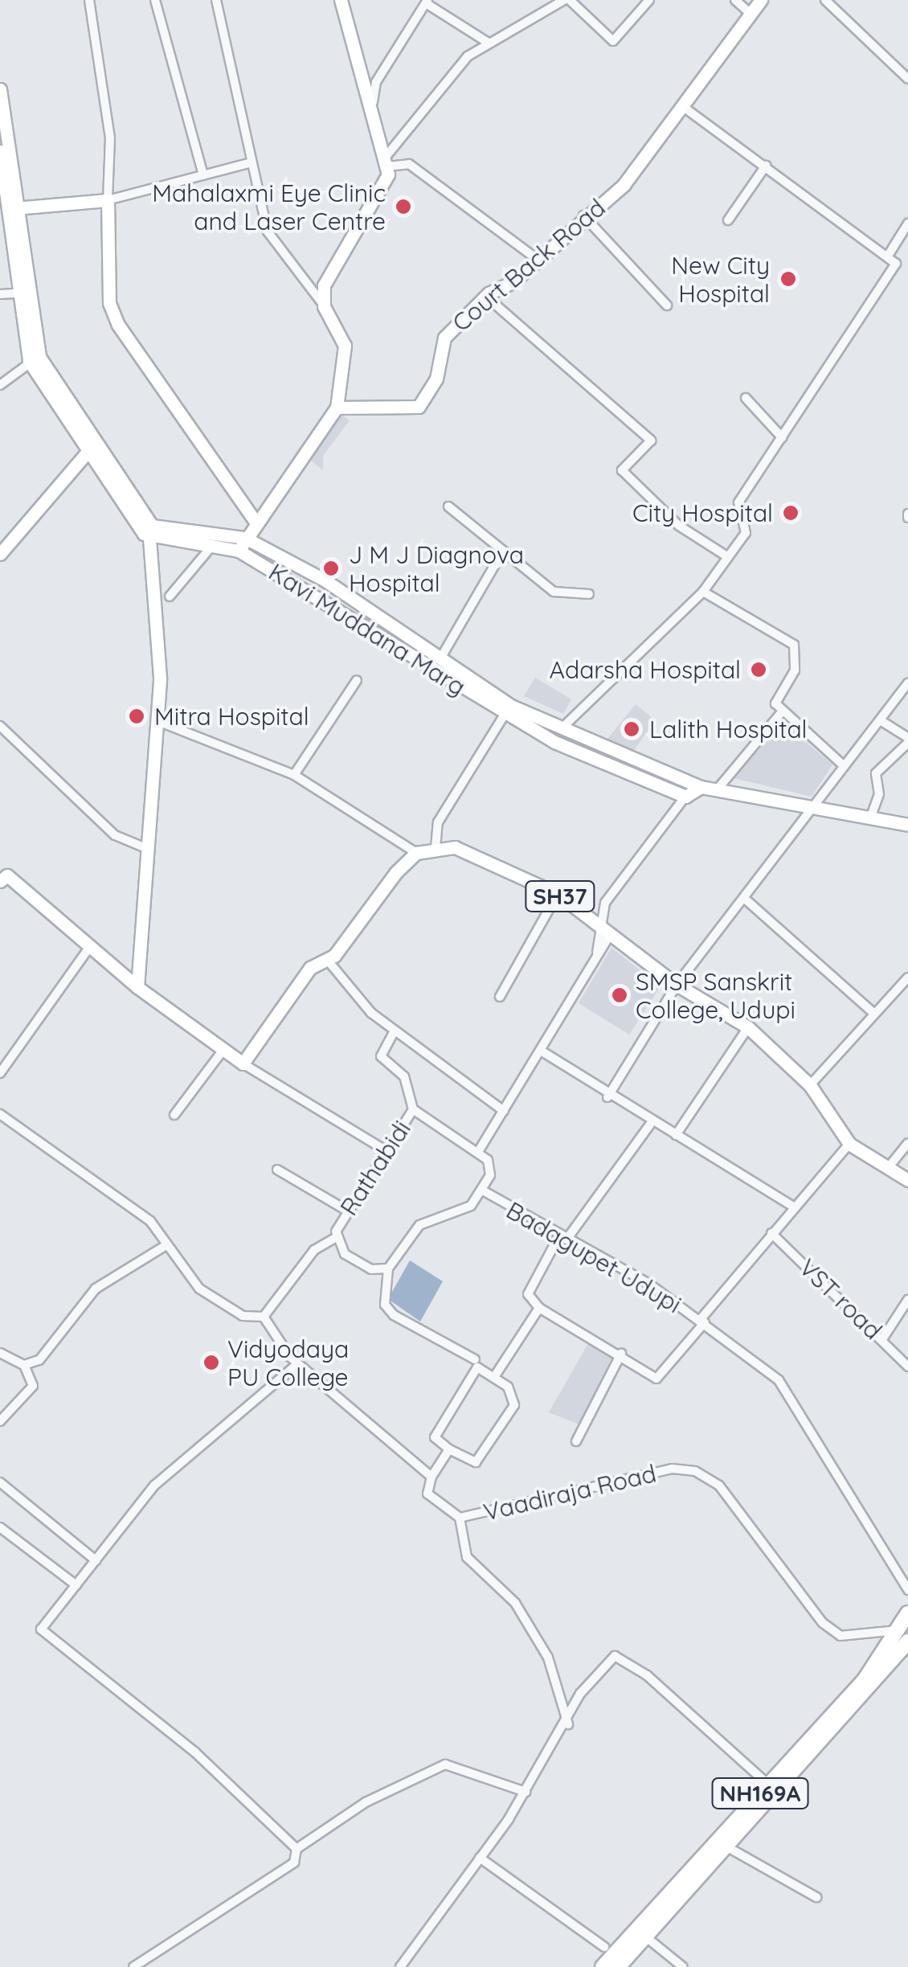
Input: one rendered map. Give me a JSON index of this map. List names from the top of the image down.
{
  "streets": {
    "highway": ["NH169A"],
    "main road": ["Court Back Road", "Kavi Muddana Marg", "SH37"],
    "street": [
      "Rathabidi",
      "Badagupet Udupi",
      "VST road",
      "Vaadiraja Road"
    ]
  },
  "crossings": [
    ["Vaadiraja Road", "NH169A"]
  ],
  "places": [
    "Mahalaxmi Eye Clinic and Laser Centre",
    "New City Hospital",
    "City Hospital",
    "J M J Diagnova Hospital",
    "Adarsha Hospital",
    "Mitra Hospital",
    "Lalith Hospital",
    "SMSP Sanskrit College, Udupi",
    "Vidyodaya PU College"
  ]
}
